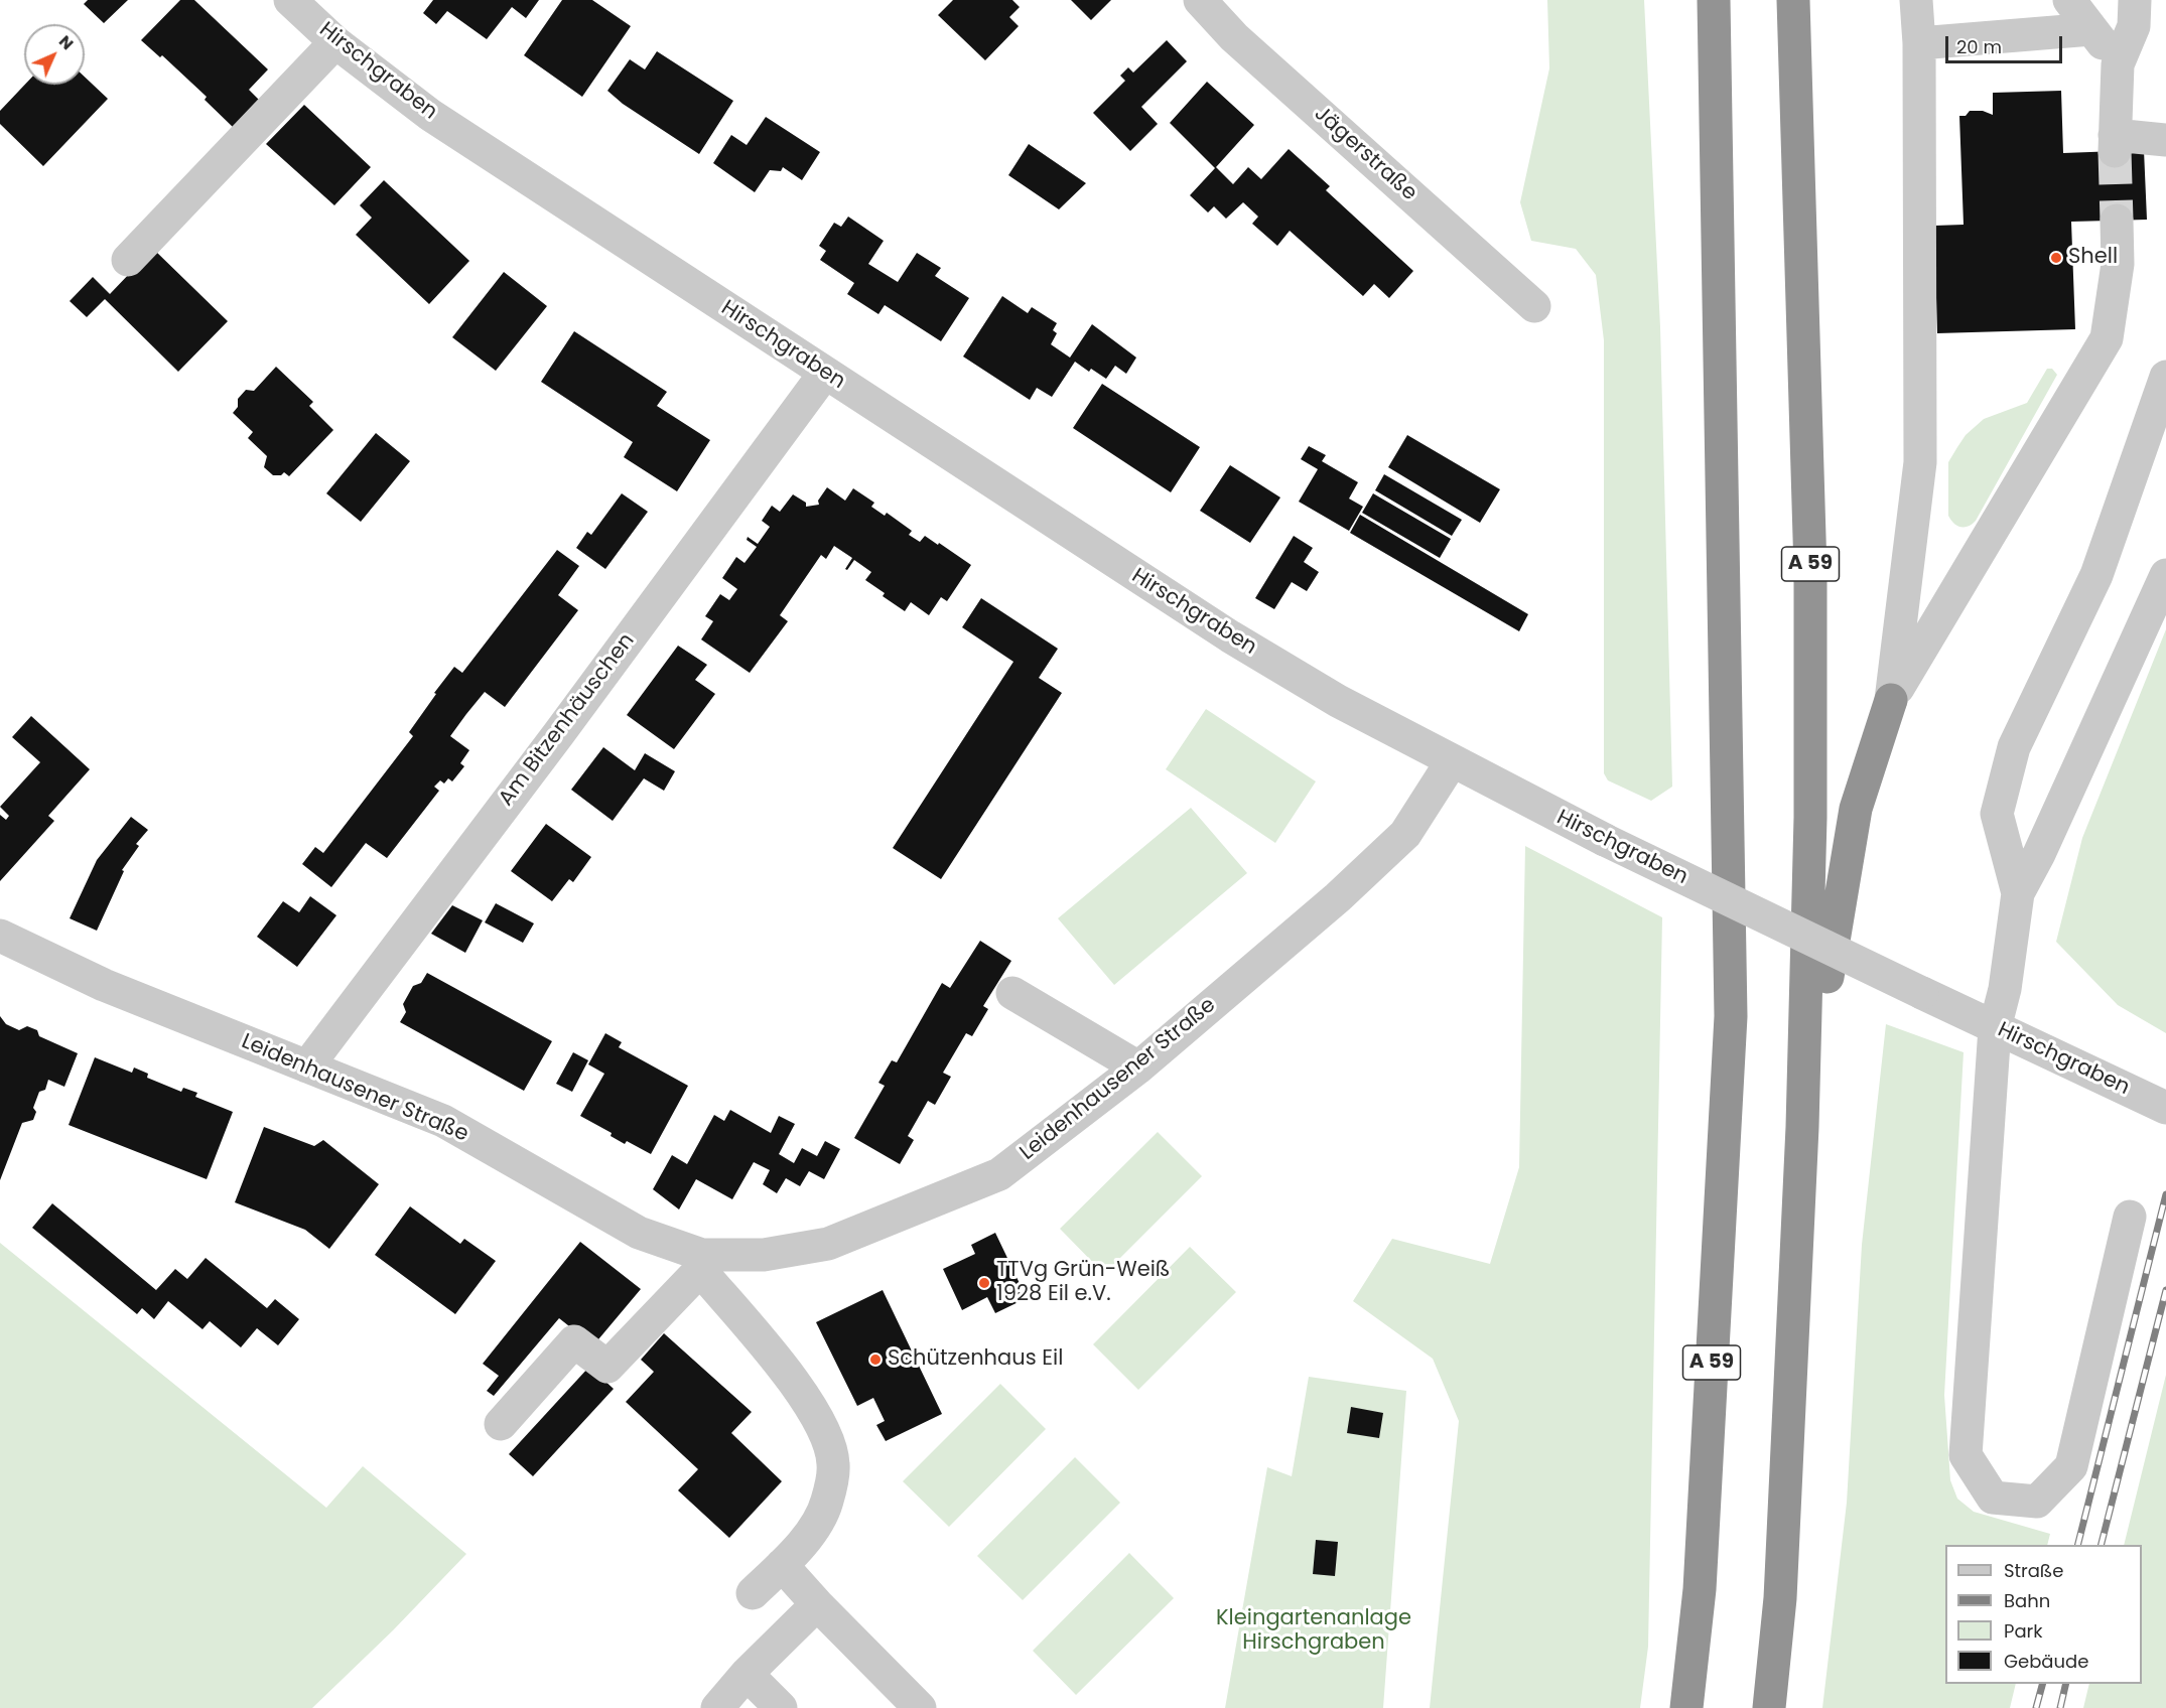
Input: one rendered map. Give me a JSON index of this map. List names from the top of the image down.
{
  "streets": {
    "highway": ["A 59"],
    "street": [
      "Hirschgraben",
      "Jägerstraße",
      "Am Bitzenhäuschen",
      "Leidenhausener Straße"
    ]
  },
  "crossings": [
    ["Hirschgraben", "Am Bitzenhäuschen"],
    ["Hirschgraben", "Leidenhausener Straße"],
    ["Am Bitzenhäuschen", "Leidenhausener Straße"]
  ],
  "parks": ["Kleingartenanlage Hirschgraben"],
  "places": ["Shell", "TTVg Grün-Weiß 1928 Eil e.V.", "Schützenhaus Eil"],
  "legend": [
    "Straße",
    "Bahn",
    "Park",
    "Gebäude"
  ],
  "scale_bar": "20 m",
  "north": "top right"
}
